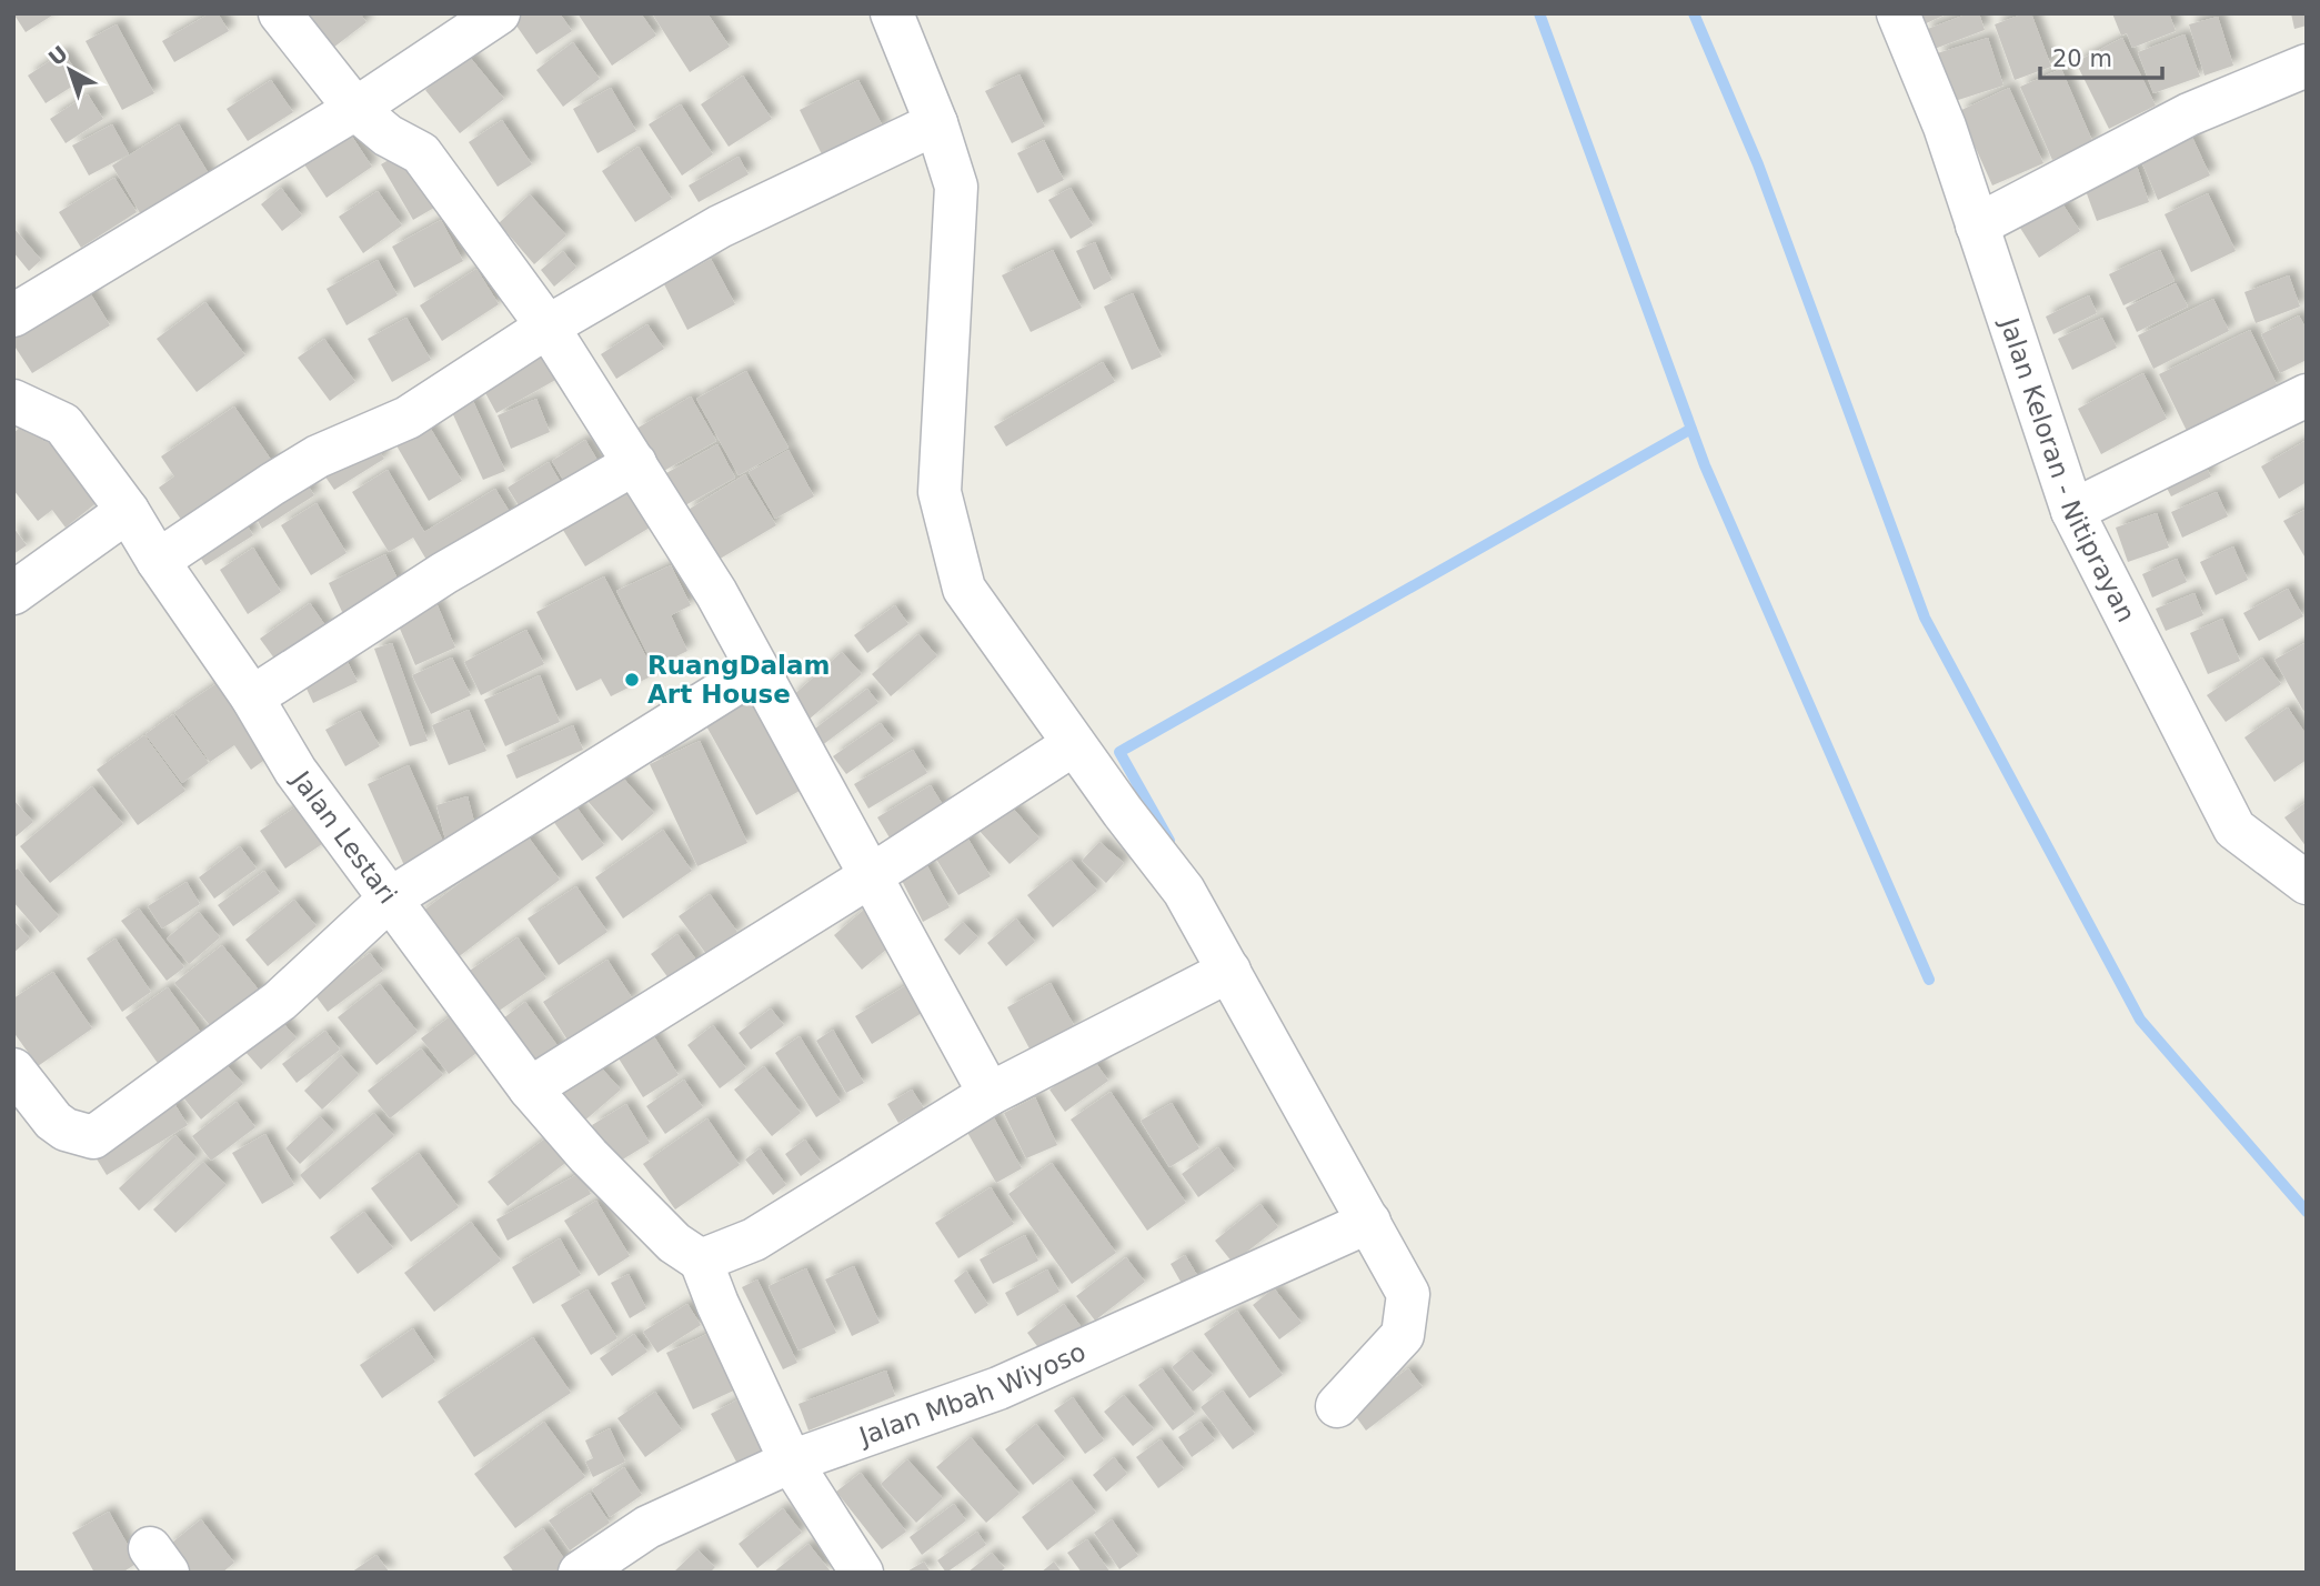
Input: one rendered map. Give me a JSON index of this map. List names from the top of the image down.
{
  "streets": {
    "street": ["Jalan Keloran - Nitiprayan", "Jalan Lestari", "Jalan Mbah Wiyoso"]
  },
  "places": ["RuangDalam Art House"],
  "scale_bar": "20 m",
  "north": "top left"
}
